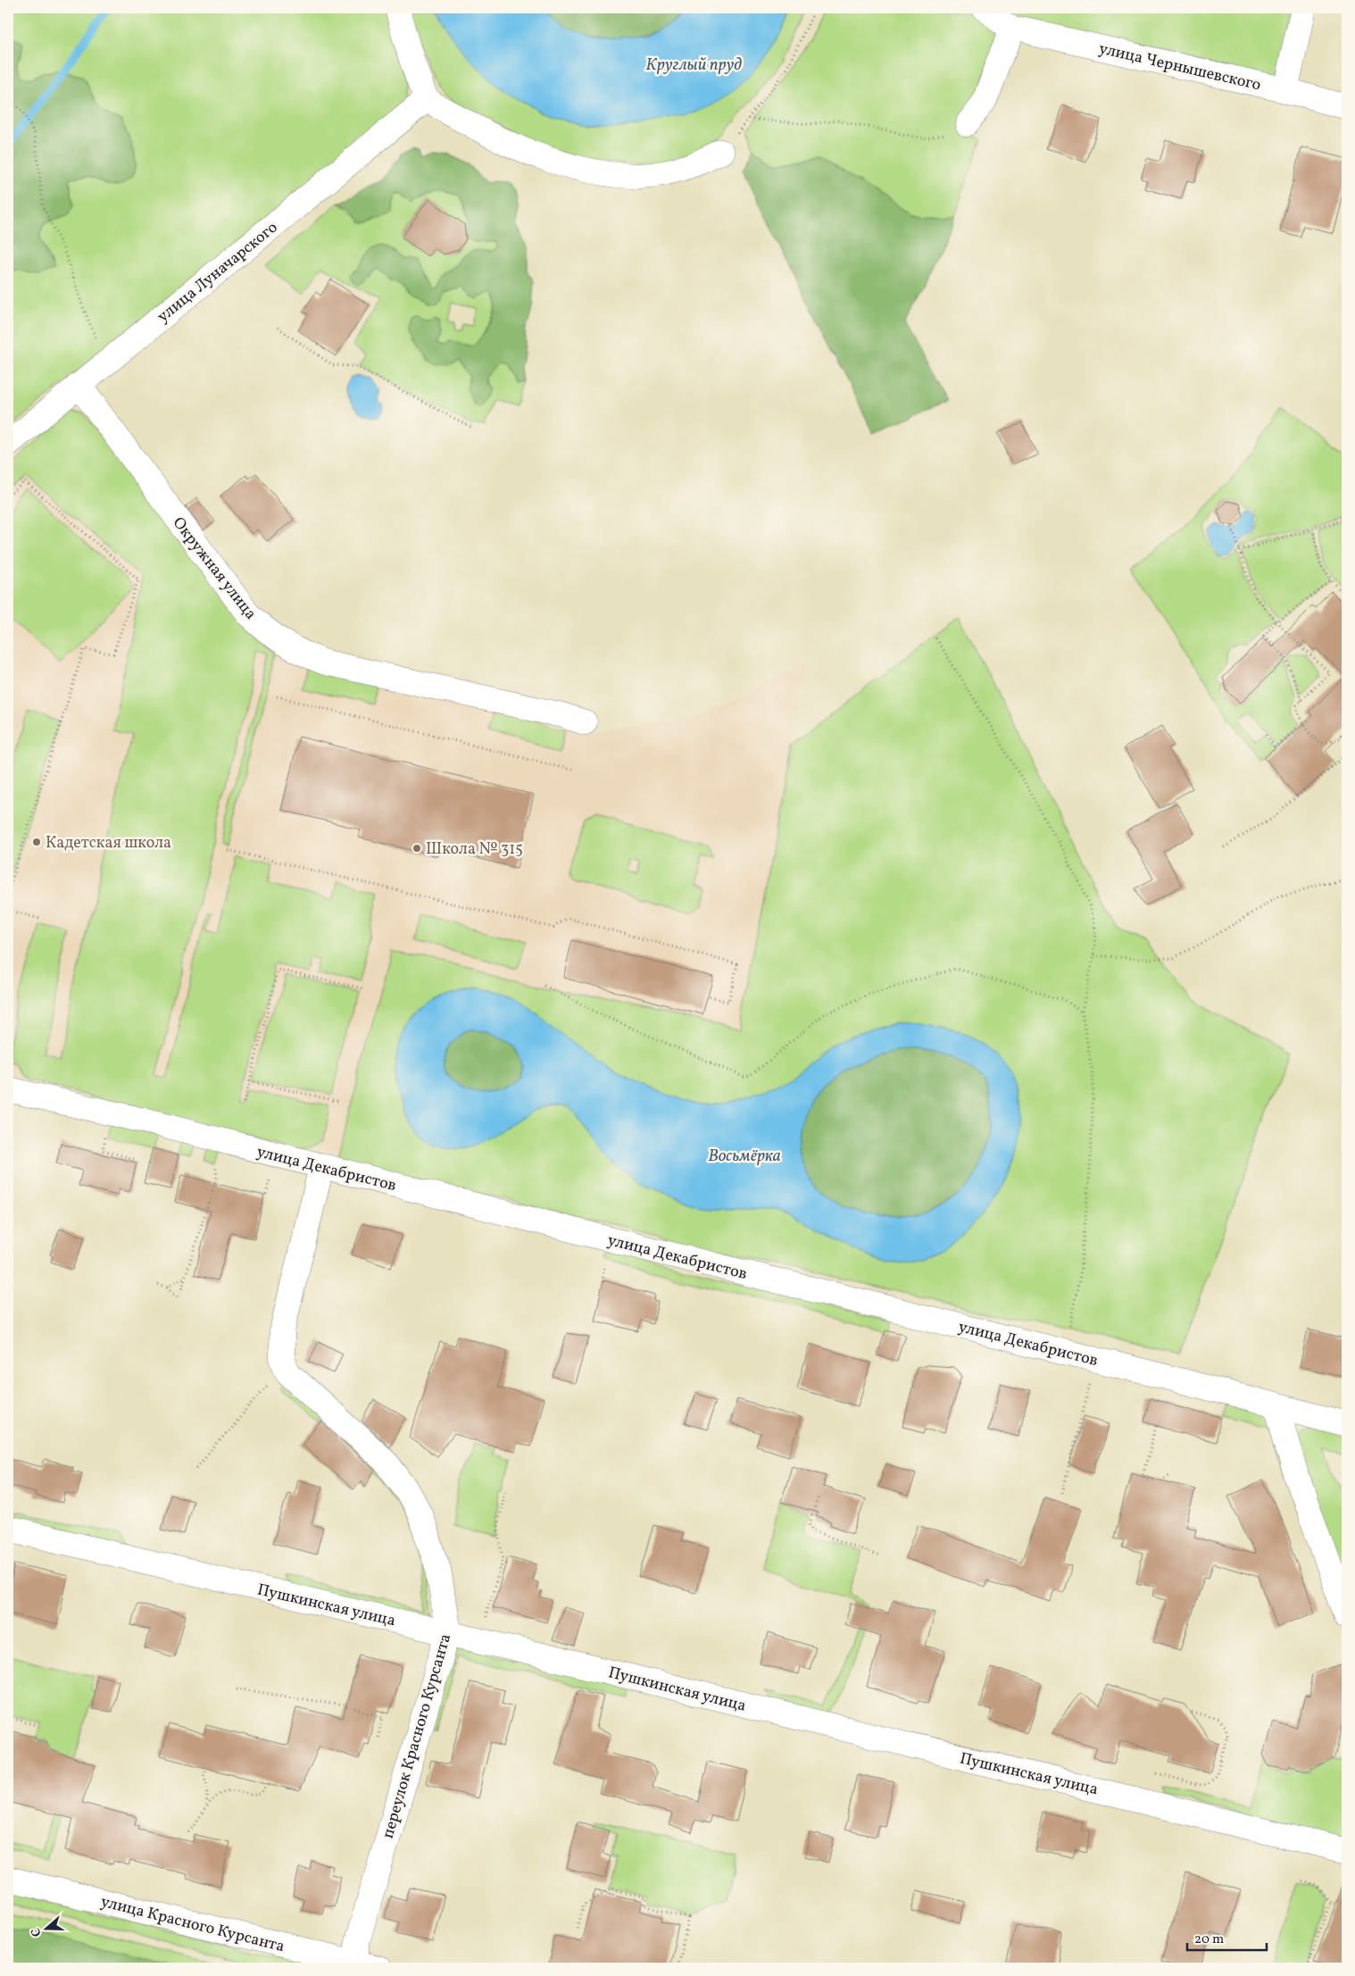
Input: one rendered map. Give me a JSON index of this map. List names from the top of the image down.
{
  "streets": {
    "street": [
      "улица Чернышевского",
      "улица Луначарского",
      "Окружная улица",
      "улица Декабристов",
      "Пушкинская улица",
      "переулок Красного Курсанта",
      "улица Красного Курсанта"
    ]
  },
  "crossings": [
    ["улица Луначарского", "Окружная улица"],
    ["Пушкинская улица", "переулок Красного Курсанта"],
    ["переулок Красного Курсанта", "улица Красного Курсанта"]
  ],
  "water": ["Круглый пруд", "Восьмёрка"],
  "places": ["Кадетская школа", "Школа № 315"],
  "scale_bar": "20 m",
  "north": "left"
}
